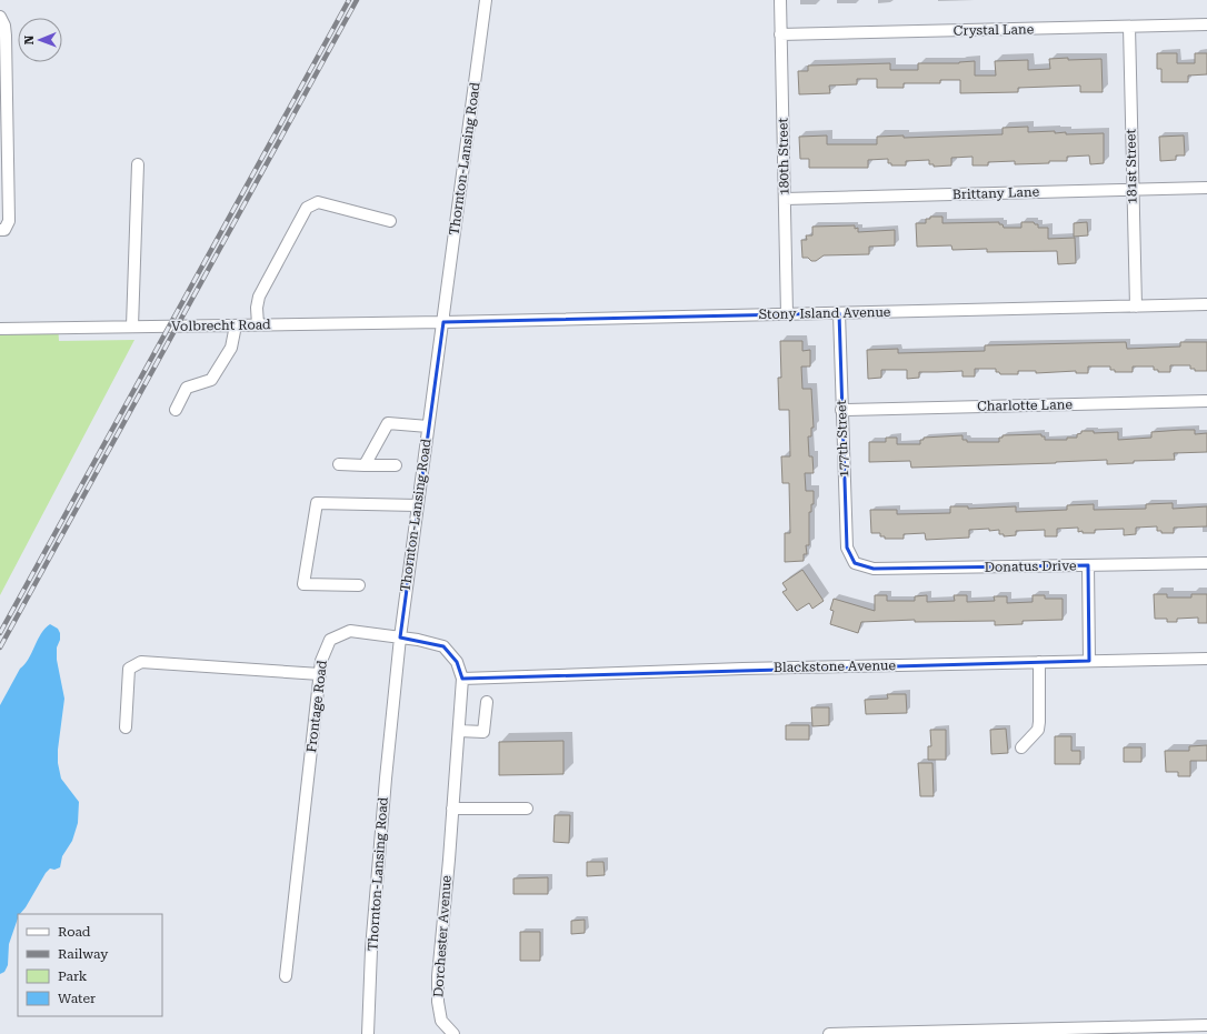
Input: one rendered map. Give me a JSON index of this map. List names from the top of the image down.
{
  "streets": {
    "street": [
      "Crystal Lane",
      "180th Street",
      "Thornton-Lansing Road",
      "181st Street",
      "Brittany Lane",
      "Stony Island Avenue",
      "Volbrecht Road",
      "Charlotte Lane",
      "177th Street",
      "Donatus Drive",
      "Blackstone Avenue",
      "Frontage Road",
      "Dorchester Avenue"
    ]
  },
  "crossings": [
    ["Crystal Lane", "180th Street"],
    ["Crystal Lane", "181st Street"],
    ["180th Street", "Brittany Lane"],
    ["180th Street", "Stony Island Avenue"],
    ["Thornton-Lansing Road", "Stony Island Avenue"],
    ["Thornton-Lansing Road", "Volbrecht Road"],
    ["Thornton-Lansing Road", "Frontage Road"],
    ["181st Street", "Brittany Lane"],
    ["181st Street", "Stony Island Avenue"],
    ["Stony Island Avenue", "Volbrecht Road"],
    ["Stony Island Avenue", "177th Street"],
    ["Charlotte Lane", "177th Street"],
    ["177th Street", "Donatus Drive"],
    ["Blackstone Avenue", "Frontage Road"],
    ["Frontage Road", "Dorchester Avenue"]
  ],
  "legend": [
    "Road",
    "Railway",
    "Park",
    "Water"
  ],
  "north": "left"
}
